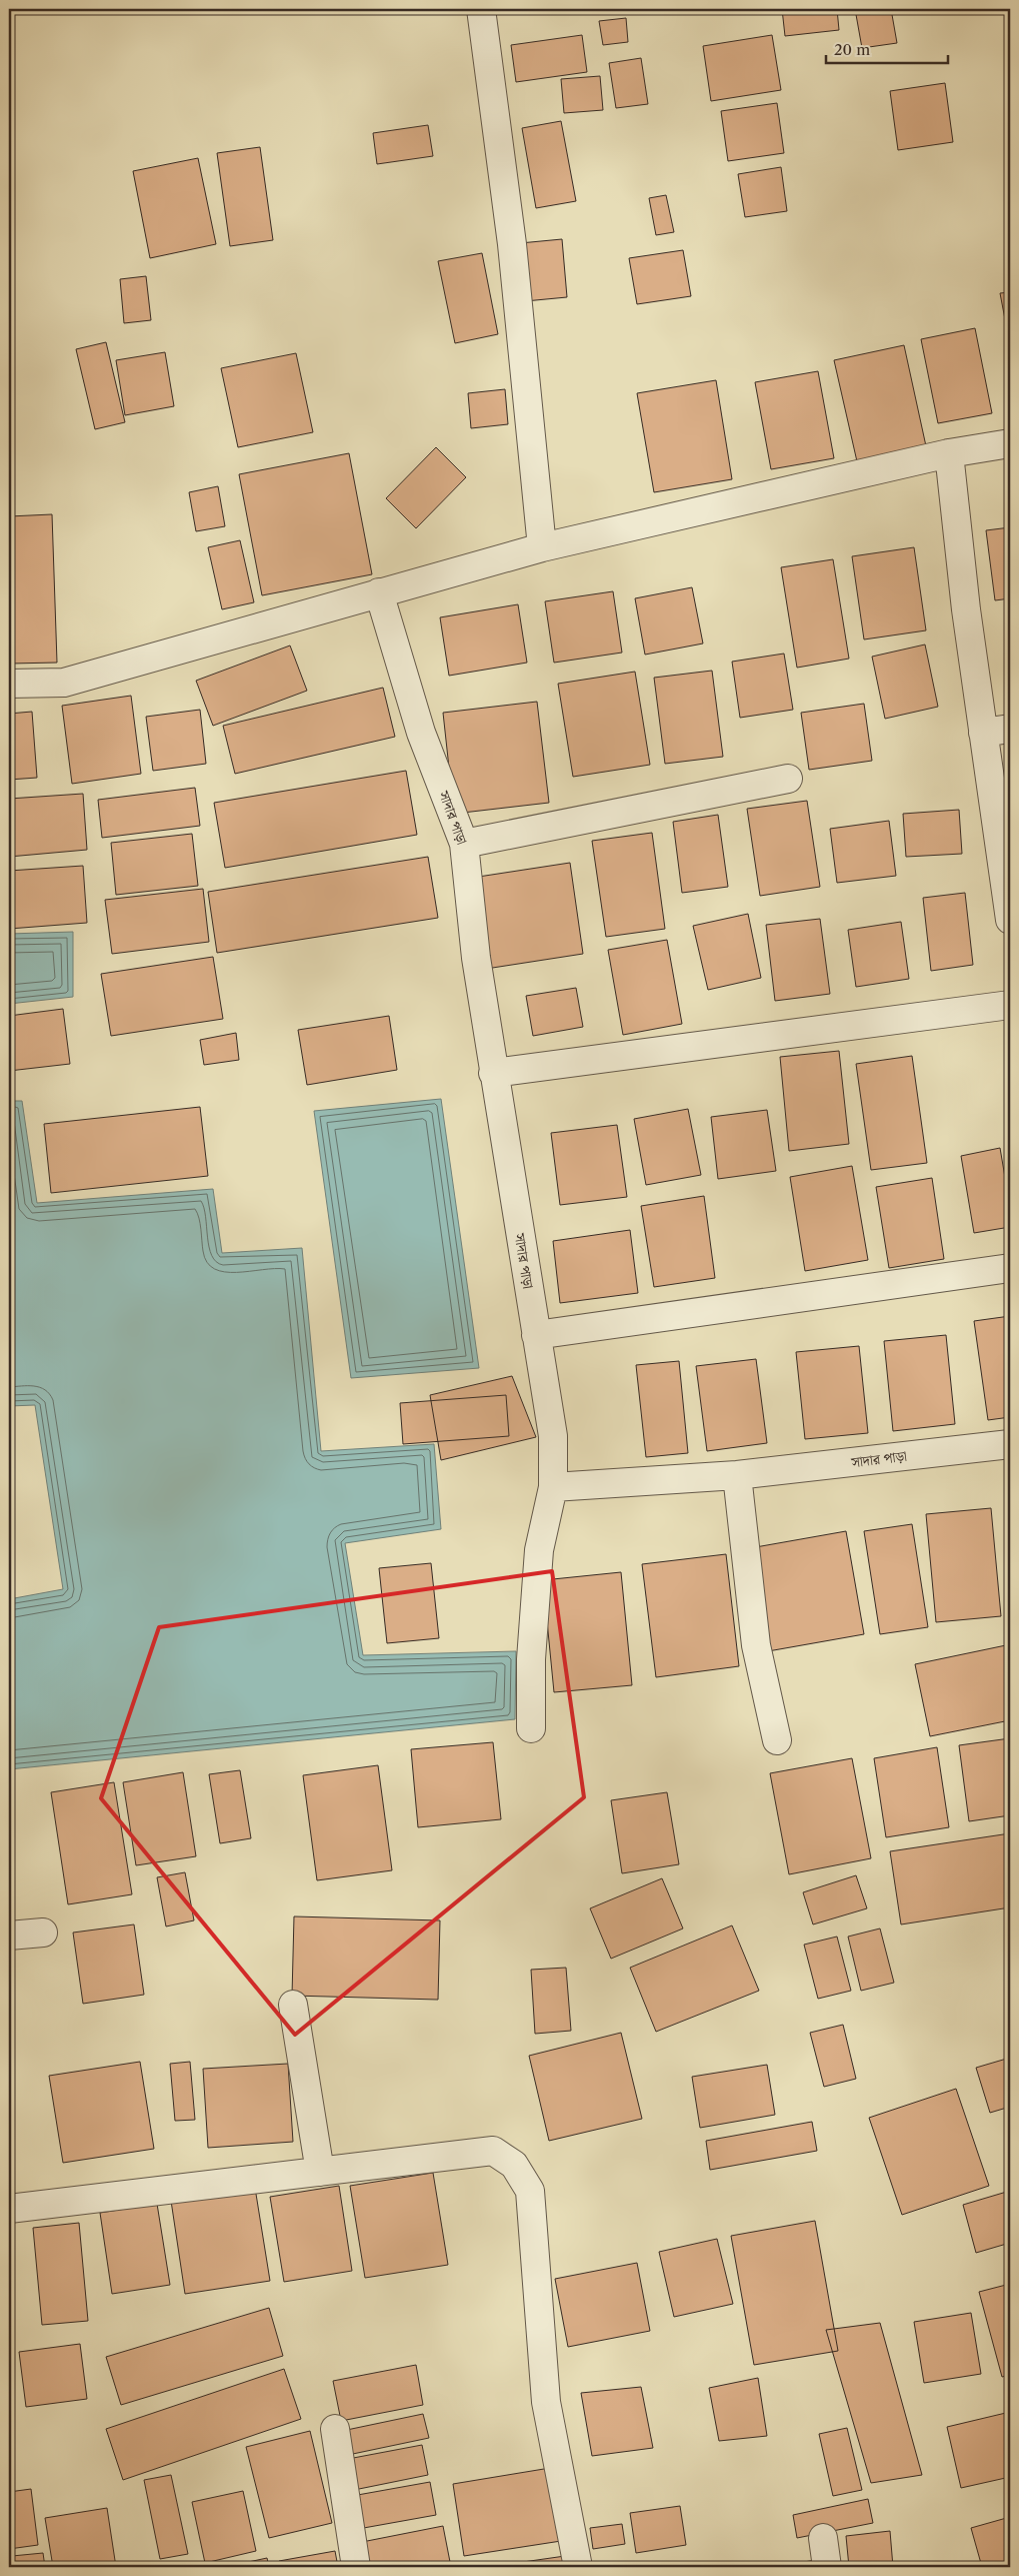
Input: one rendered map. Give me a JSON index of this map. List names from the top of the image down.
{
  "streets": {
    "street": ["সাদার পাড়া"]
  },
  "scale_bar": "20 m"
}
